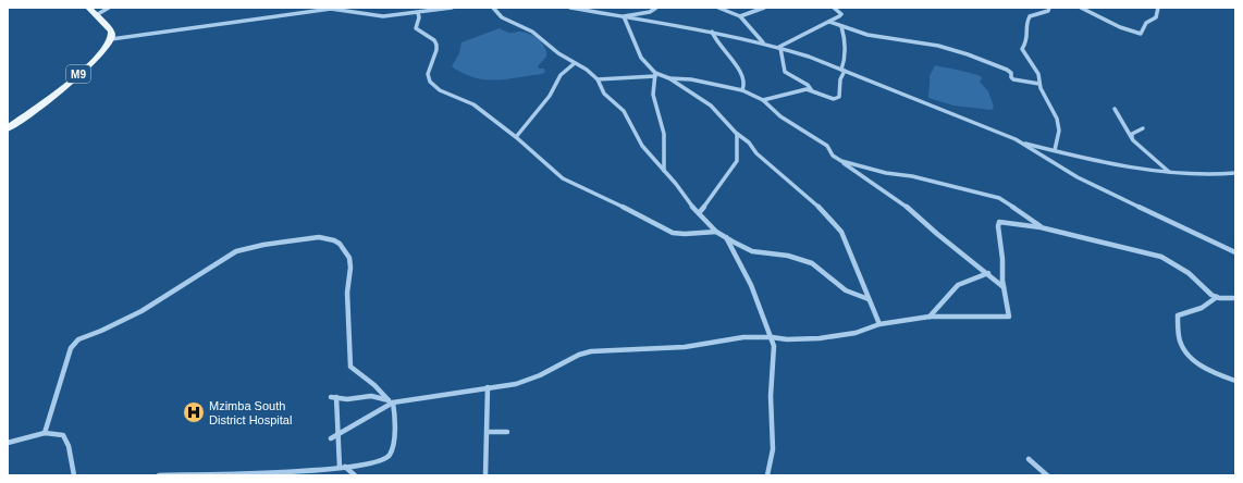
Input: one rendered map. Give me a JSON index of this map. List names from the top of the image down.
{
  "streets": {
    "main road": ["M9"]
  },
  "places": {
    "hospital": ["Mzimba South District Hospital"]
  }
}
